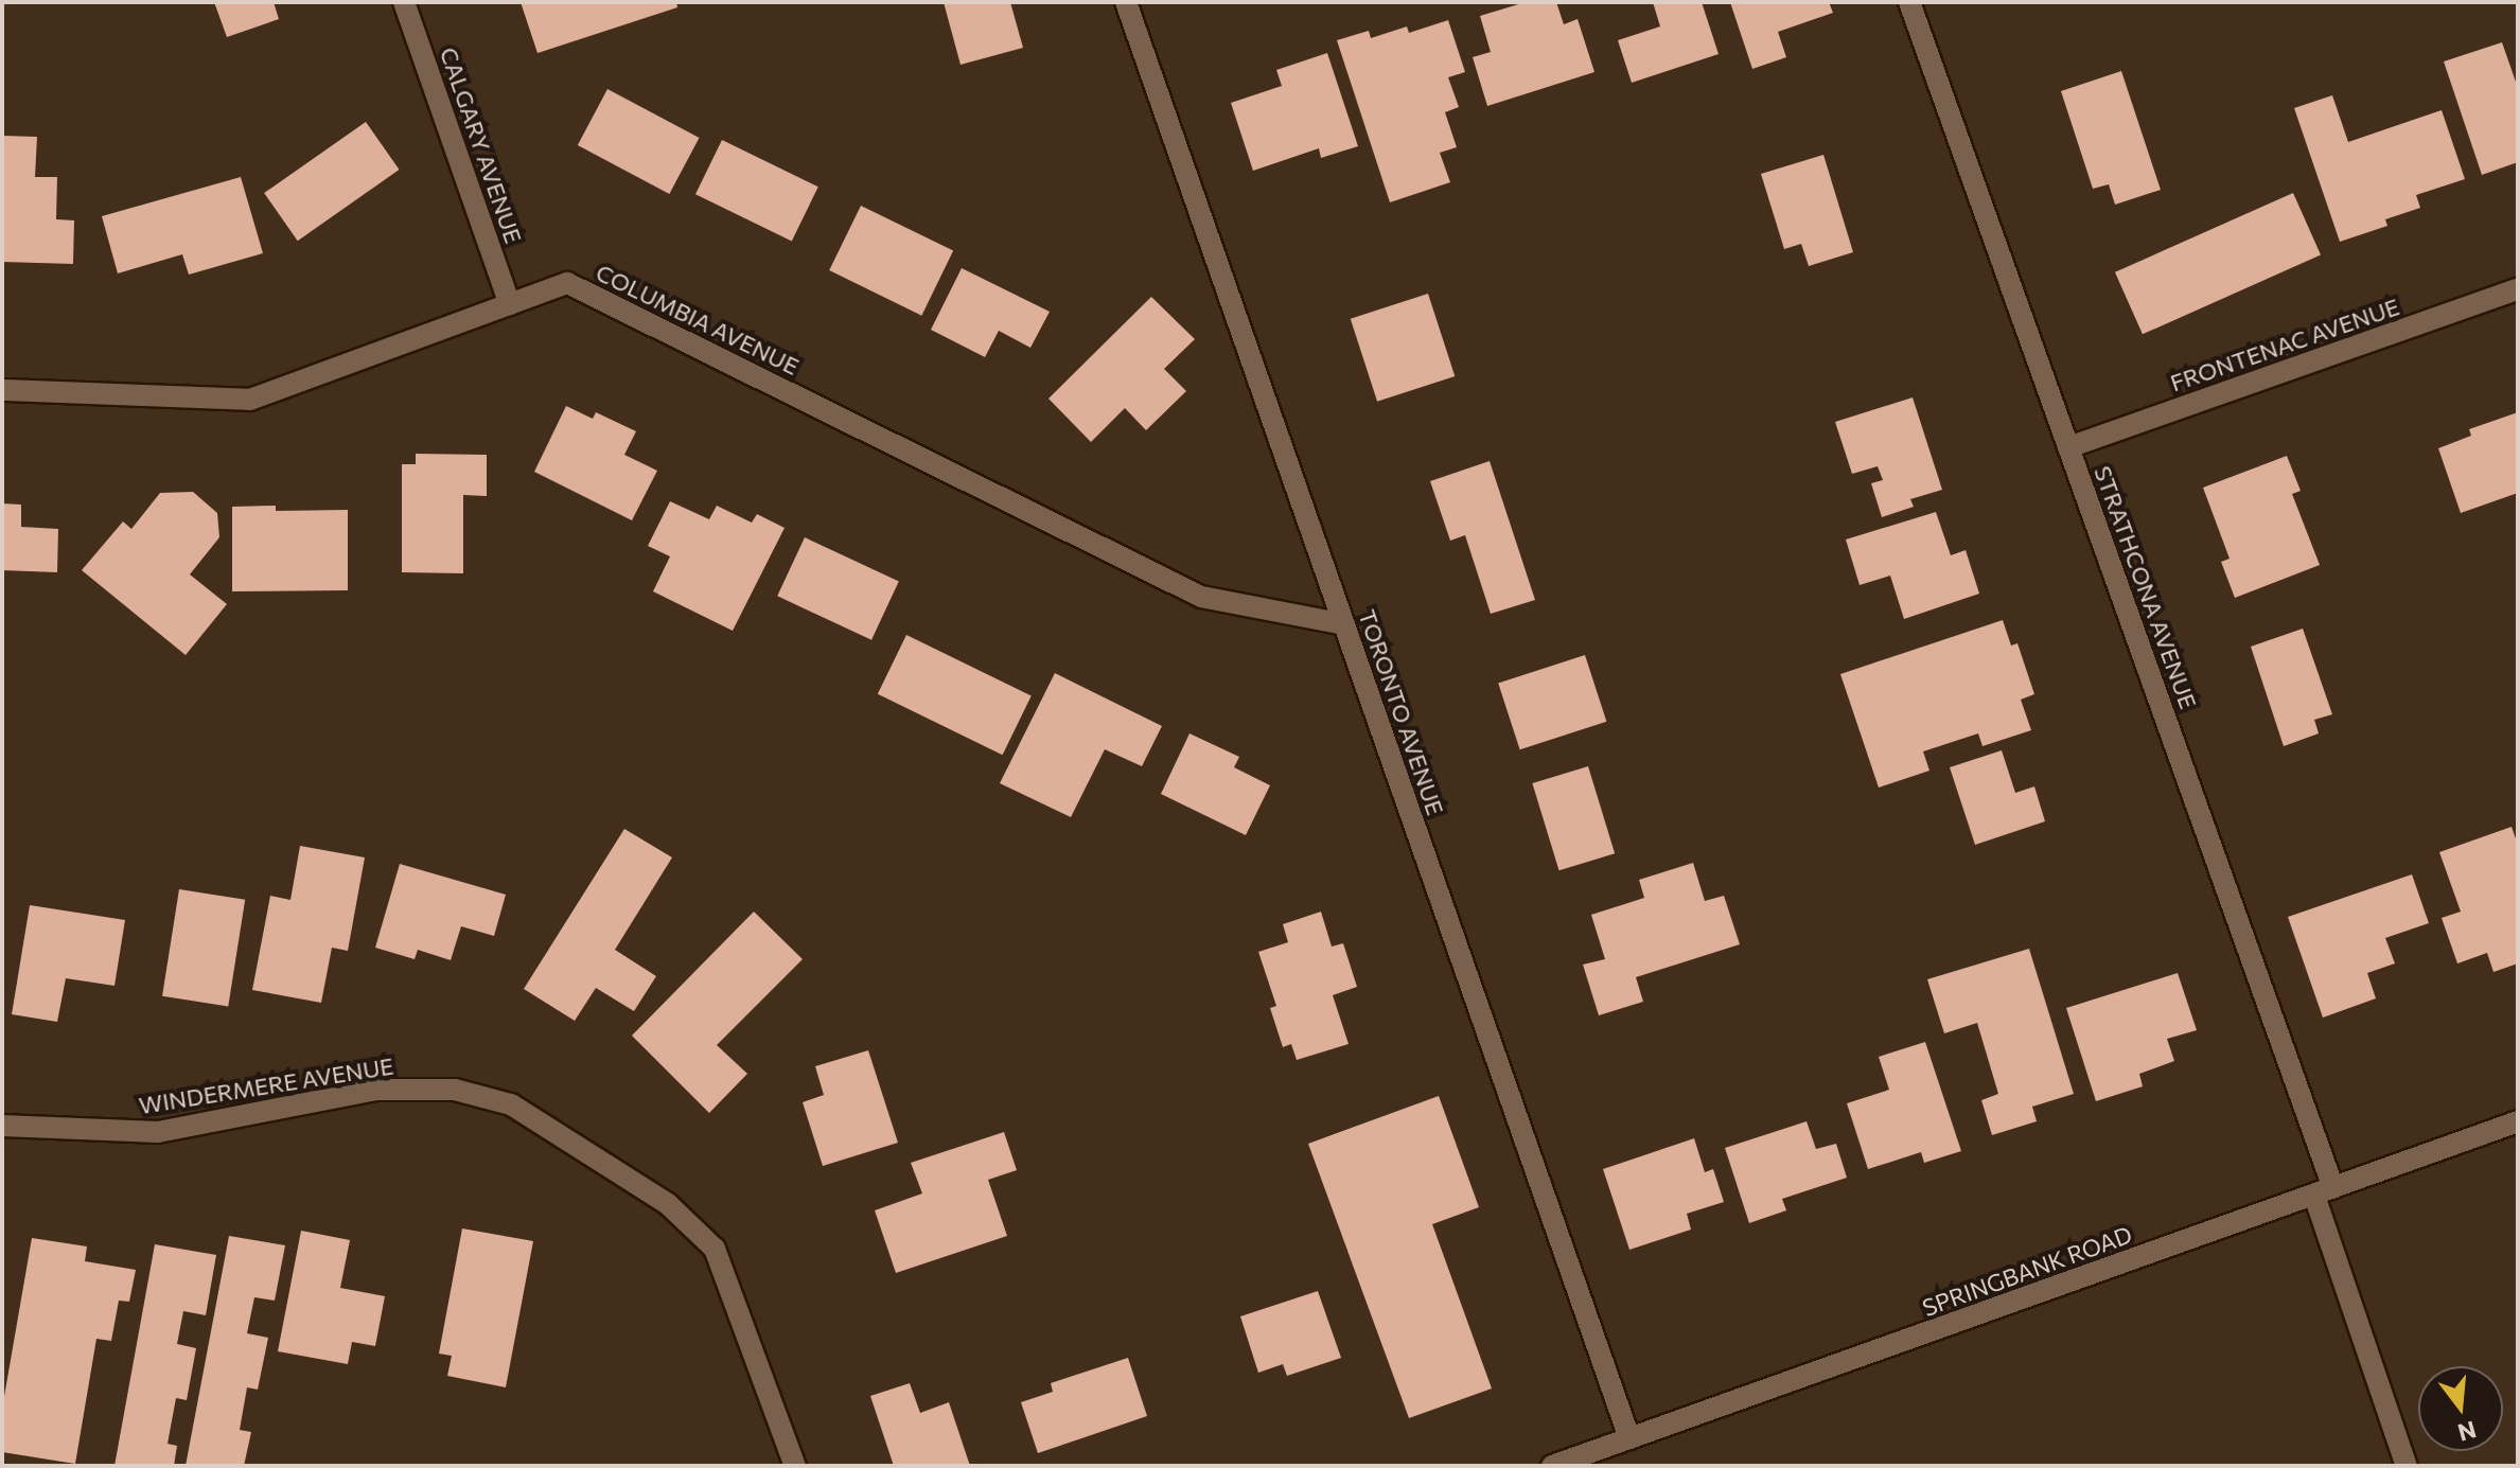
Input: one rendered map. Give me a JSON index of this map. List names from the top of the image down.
{
  "streets": {
    "street": [
      "CALGARY AVENUE",
      "COLUMBIA AVENUE",
      "FRONTENAC AVENUE",
      "STRATHCONA AVENUE",
      "TORONTO AVENUE",
      "WINDERMERE AVENUE",
      "SPRINGBANK ROAD"
    ]
  },
  "crossings": [
    ["CALGARY AVENUE", "COLUMBIA AVENUE"],
    ["COLUMBIA AVENUE", "TORONTO AVENUE"],
    ["FRONTENAC AVENUE", "STRATHCONA AVENUE"],
    ["STRATHCONA AVENUE", "SPRINGBANK ROAD"],
    ["TORONTO AVENUE", "SPRINGBANK ROAD"]
  ],
  "north": "bottom"
}
